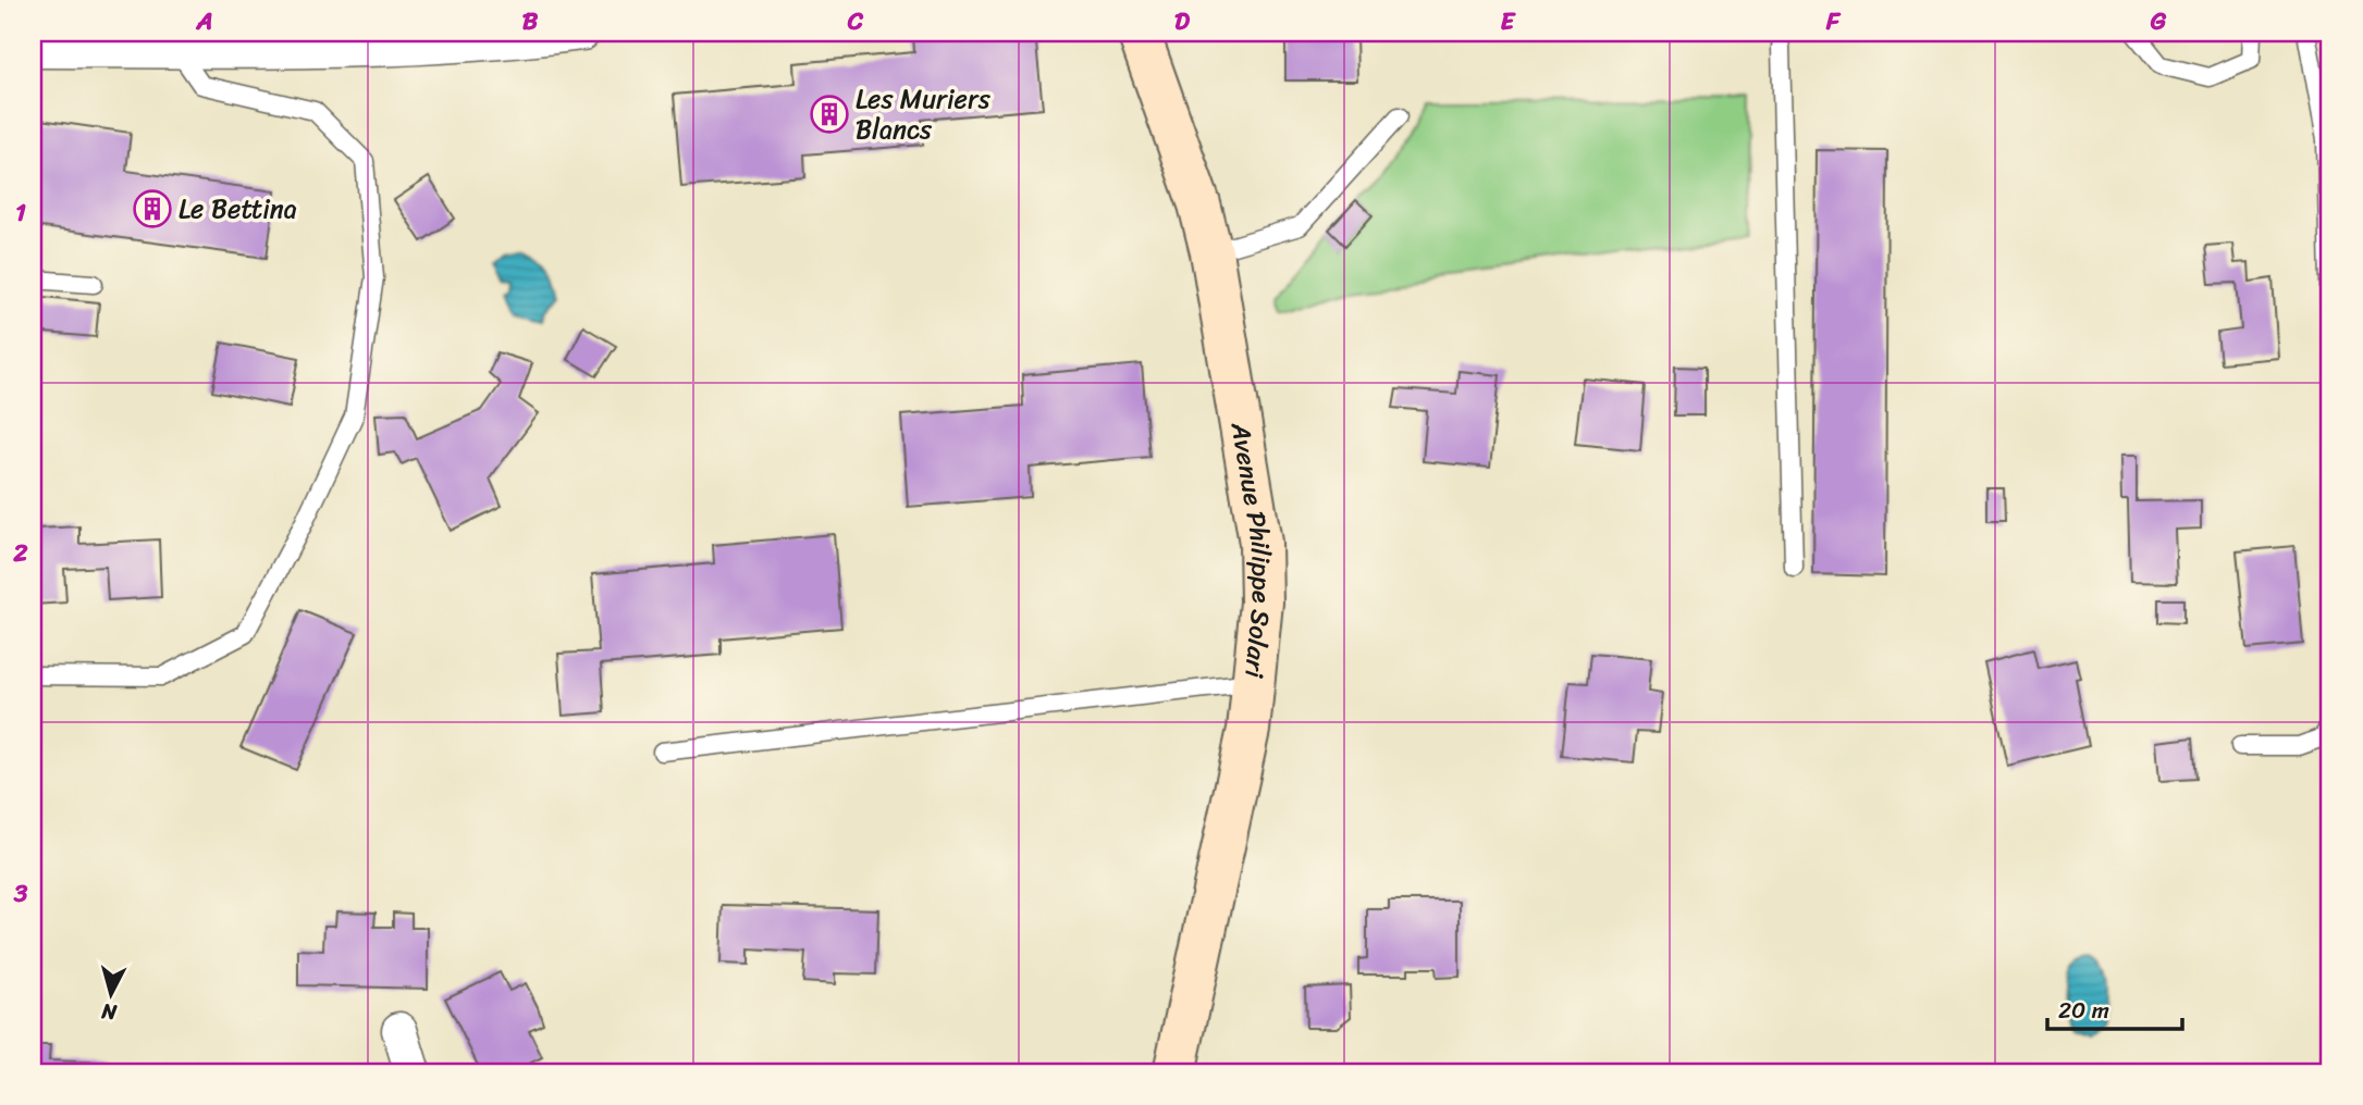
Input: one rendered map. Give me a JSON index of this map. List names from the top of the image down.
{
  "streets": {
    "main road": ["Avenue Philippe Solari"]
  },
  "places": {
    "building": ["Les Muriers Blancs", "Le Bettina"]
  },
  "scale_bar": "20 m",
  "north": "bottom",
  "grid": {
    "columns": [
      "A",
      "B",
      "C",
      "D",
      "E",
      "F",
      "G"
    ],
    "rows": ["1", "2", "3"]
  }
}
